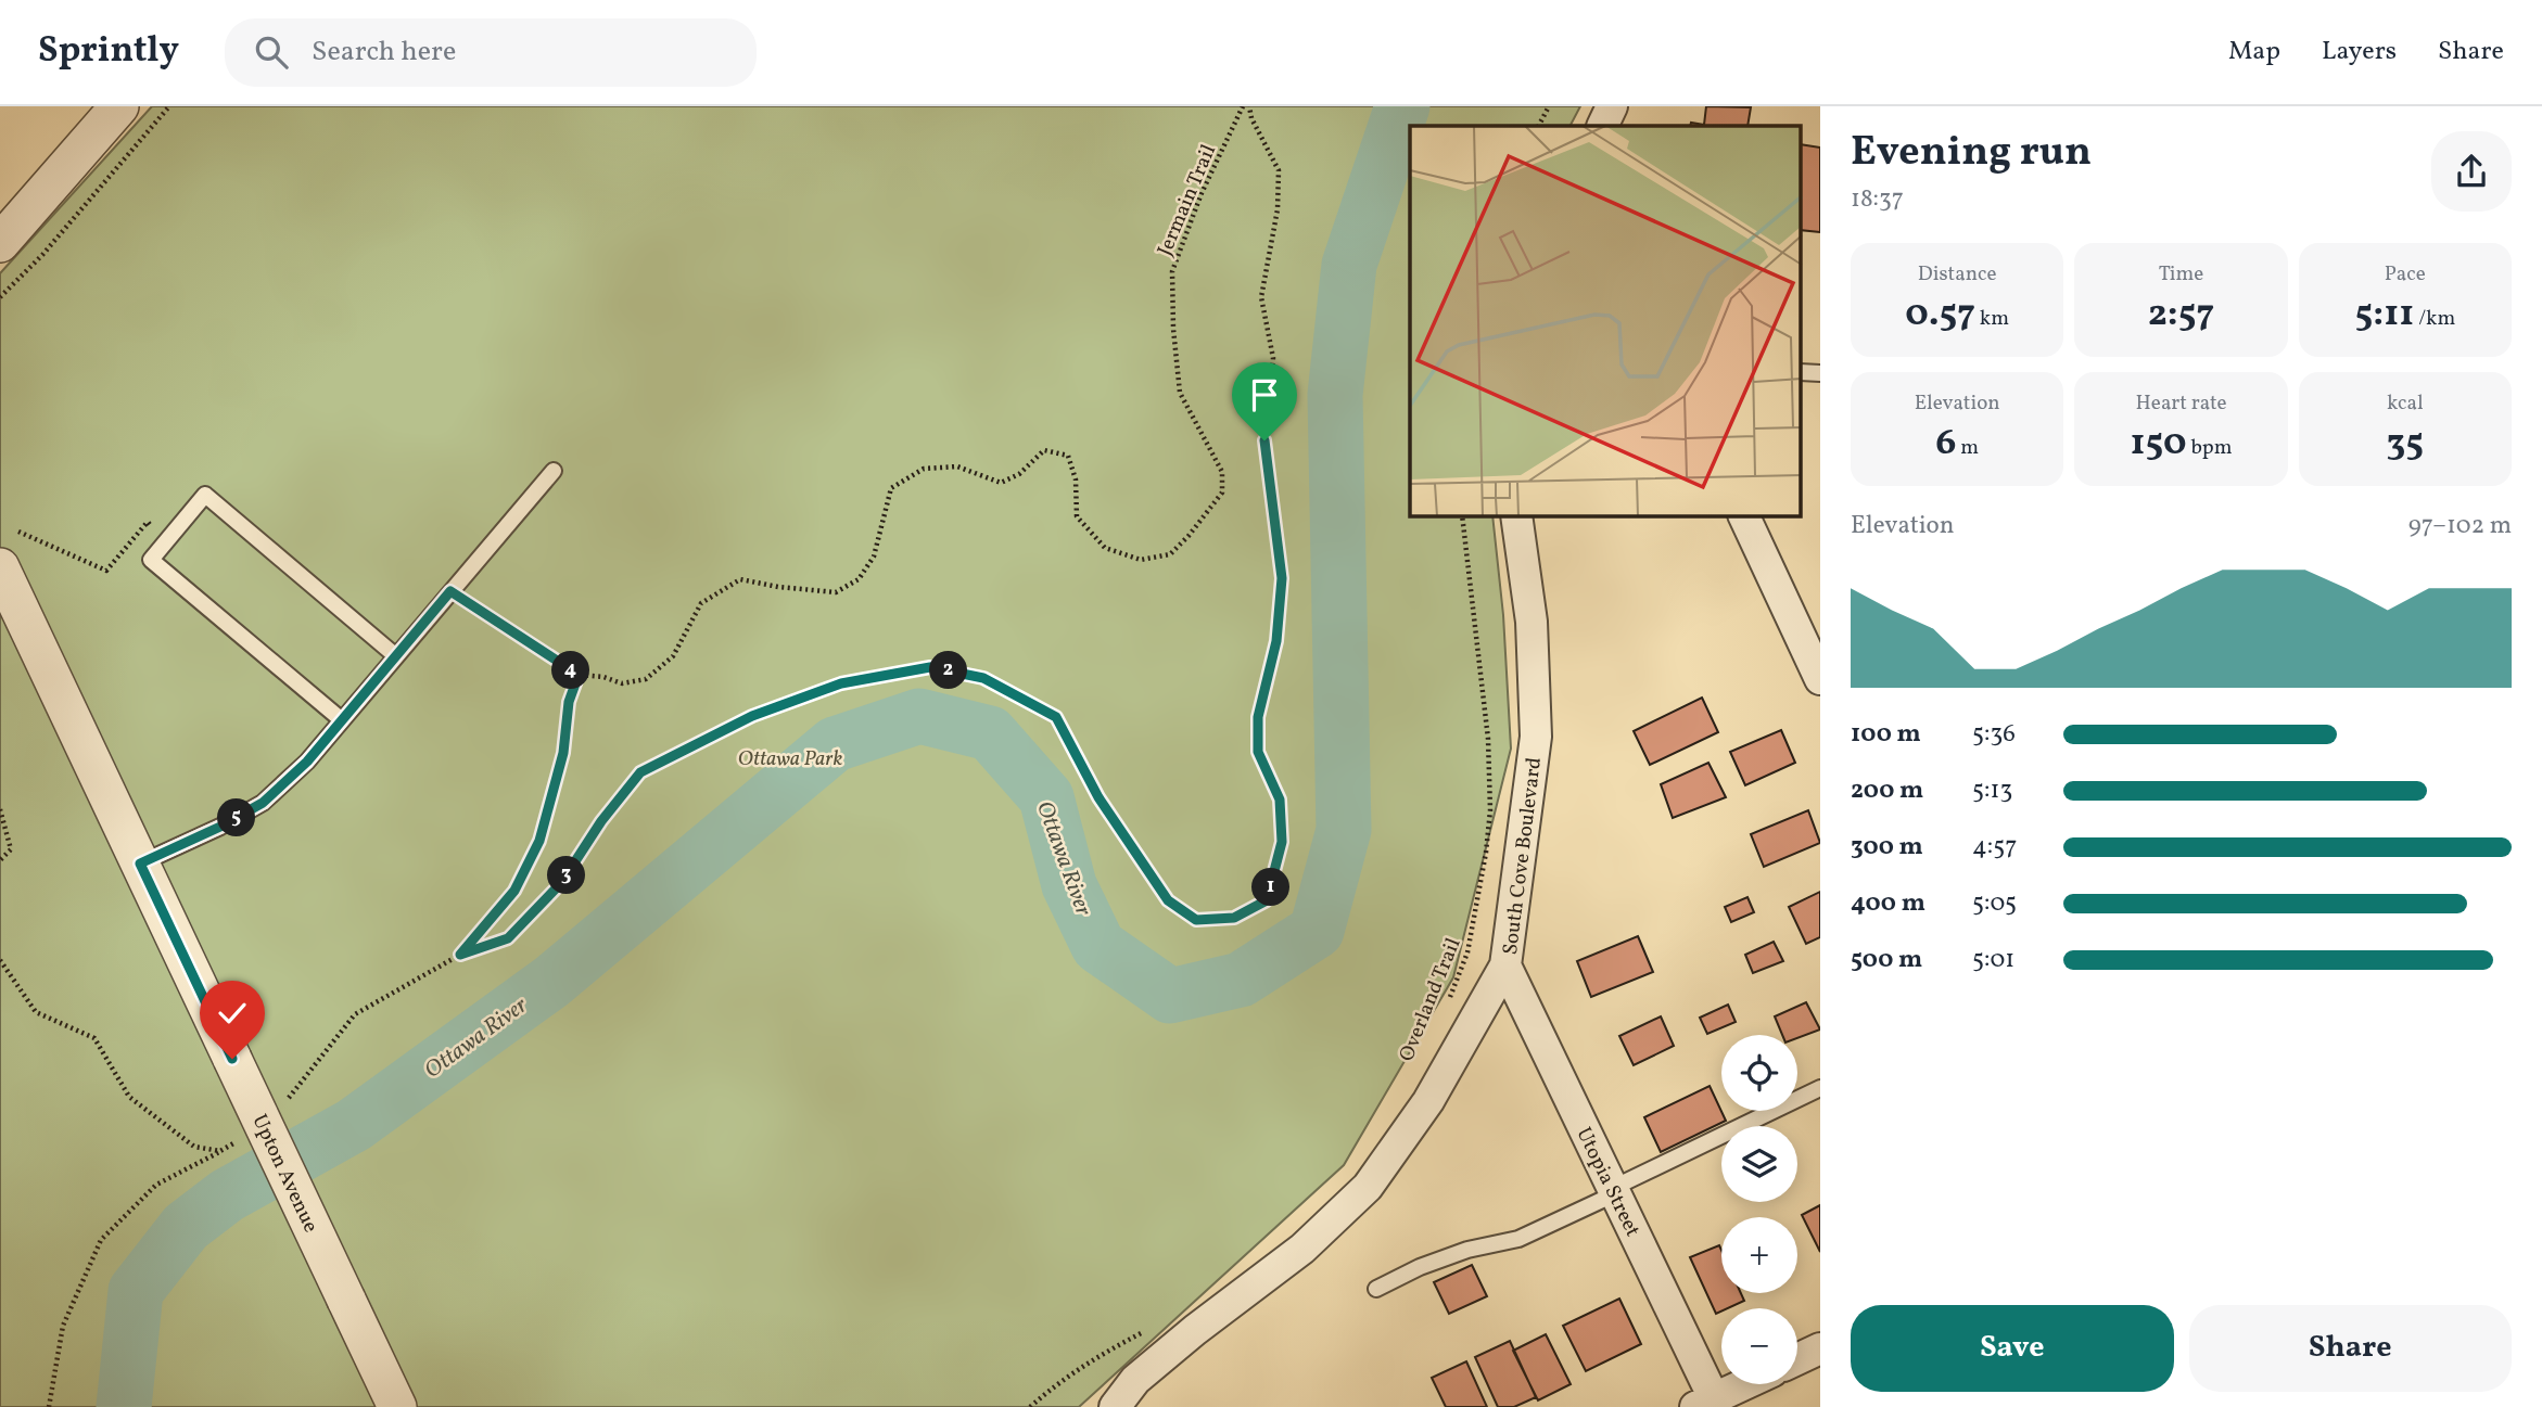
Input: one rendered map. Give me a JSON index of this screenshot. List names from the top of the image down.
{
  "streets": {
    "street": ["South Cove Boulevard", "Upton Avenue", "Utopia Street"],
    "path": ["Jermain Trail", "Overland Trail"]
  },
  "crossings": [
    ["South Cove Boulevard", "Utopia Street"]
  ],
  "water": ["Ottawa River"],
  "parks": ["Ottawa Park"],
  "page": {
    "header": "Sprintly",
    "search": "Search here",
    "nav": ["Map", "Layers", "Share"],
    "heading": ["Evening run", "18:37"],
    "stats": [
      ["Distance", "0.57 km"],
      ["Time", "2:57"],
      ["Pace", "5:11 /km"],
      ["Elevation", "6 m"],
      ["Heart rate", "150 bpm"],
      ["kcal", "35"]
    ],
    "chart": ["Elevation", "97–102 m"],
    "pins": [
      "2",
      "4",
      "5",
      "3",
      "1"
    ],
    "list": [
      {
        "name": "100 m",
        "note": "5:36"
      },
      {
        "name": "200 m",
        "note": "5:13"
      },
      {
        "name": "300 m",
        "note": "4:57"
      },
      {
        "name": "400 m",
        "note": "5:05"
      },
      {
        "name": "500 m",
        "note": "5:01"
      }
    ],
    "map_buttons": ["+", "−"],
    "buttons": ["Save", "Share"]
  }
}
